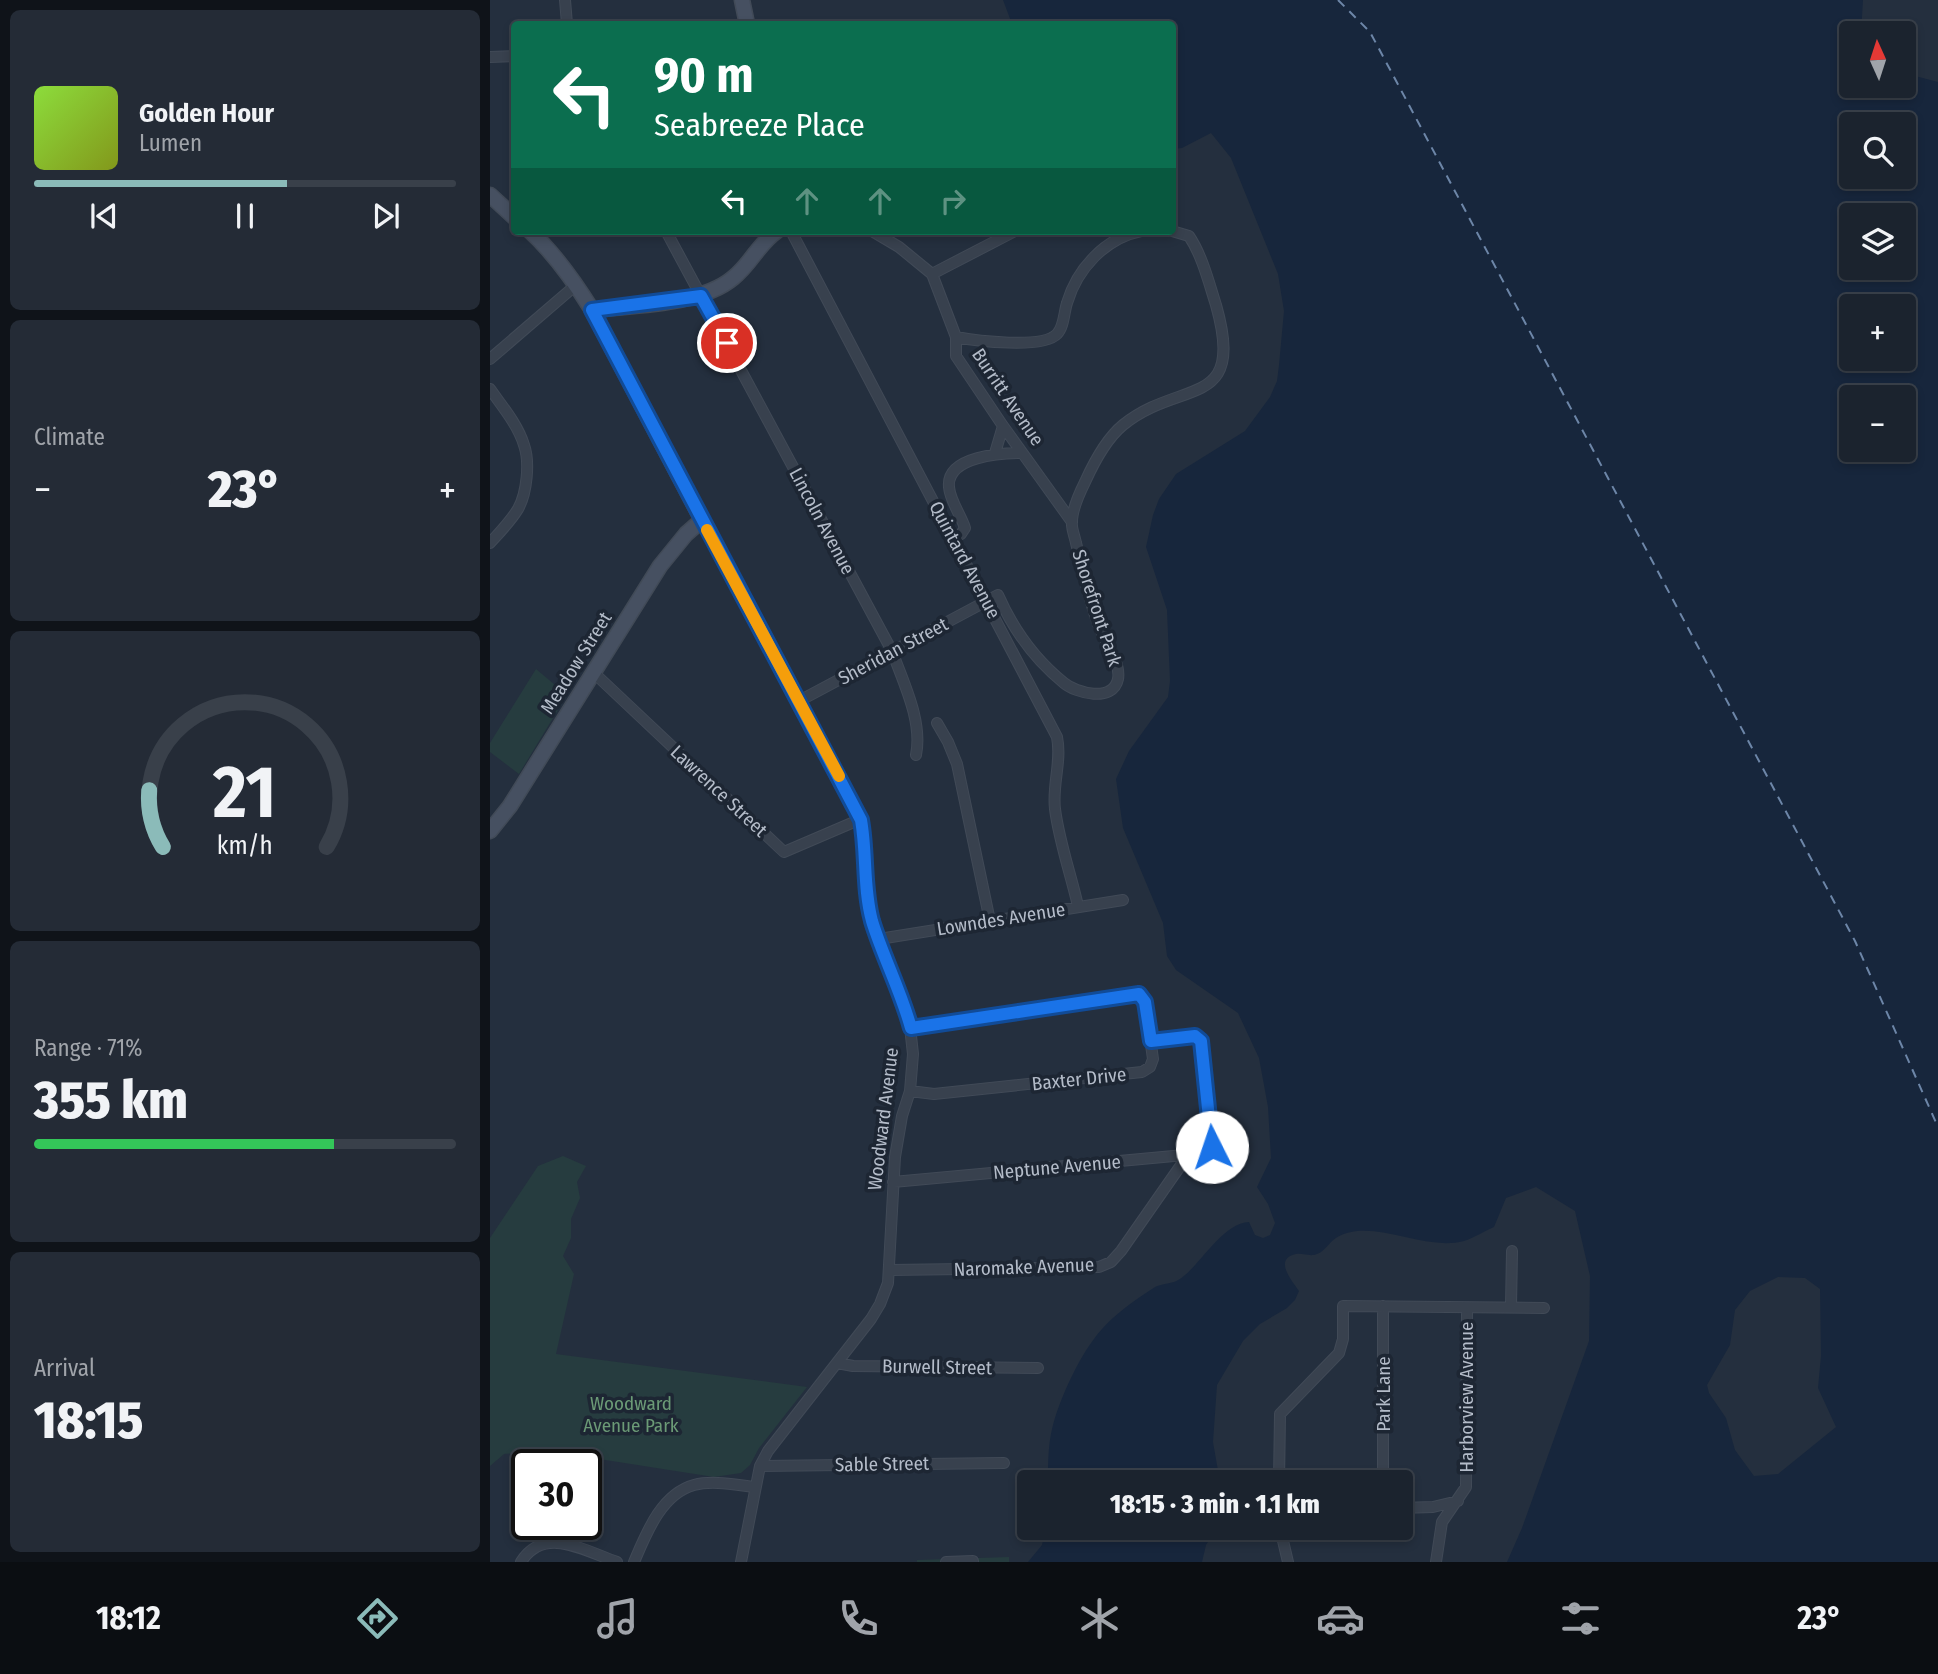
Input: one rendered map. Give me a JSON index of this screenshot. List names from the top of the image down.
{
  "streets": {
    "main road": ["Meadow Street", "Woodward Avenue"],
    "street": [
      "Burritt Avenue",
      "Lincoln Avenue",
      "Quintard Avenue",
      "Shorefront Park",
      "Sheridan Street",
      "Lawrence Street",
      "Lowndes Avenue",
      "Baxter Drive",
      "Neptune Avenue",
      "Naromake Avenue",
      "Burwell Street",
      "Park Lane",
      "Harborview Avenue",
      "Sable Street"
    ]
  },
  "crossings": [
    ["Burritt Avenue", "Shorefront Park"],
    ["Lincoln Avenue", "Sheridan Street"],
    ["Quintard Avenue", "Shorefront Park"],
    ["Quintard Avenue", "Sheridan Street"],
    ["Quintard Avenue", "Lowndes Avenue"],
    ["Shorefront Park", "Sheridan Street"],
    ["Sheridan Street", "Woodward Avenue"],
    ["Meadow Street", "Lawrence Street"],
    ["Meadow Street", "Woodward Avenue"],
    ["Lawrence Street", "Woodward Avenue"],
    ["Lowndes Avenue", "Woodward Avenue"],
    ["Baxter Drive", "Woodward Avenue"],
    ["Woodward Avenue", "Neptune Avenue"],
    ["Woodward Avenue", "Naromake Avenue"],
    ["Woodward Avenue", "Burwell Street"],
    ["Woodward Avenue", "Sable Street"],
    ["Neptune Avenue", "Naromake Avenue"]
  ],
  "parks": ["Woodward Avenue Park"],
  "north": "top",
  "page": {
    "map_buttons": ["+", "−"],
    "turn": ["90 m", "Seabreeze Place"],
    "song": ["Golden Hour", "Lumen"],
    "tile": [
      "Climate",
      ["Range · 71%", "355 km"],
      ["Arrival", "18:15"]
    ],
    "heat": ["−", "23°", "+"],
    "limit": "30",
    "trip": "18:15 · 3 min · 1.1 km",
    "tabs": ["18:12", "23°"],
    "gauge": ["21", "km/h"]
  }
}
